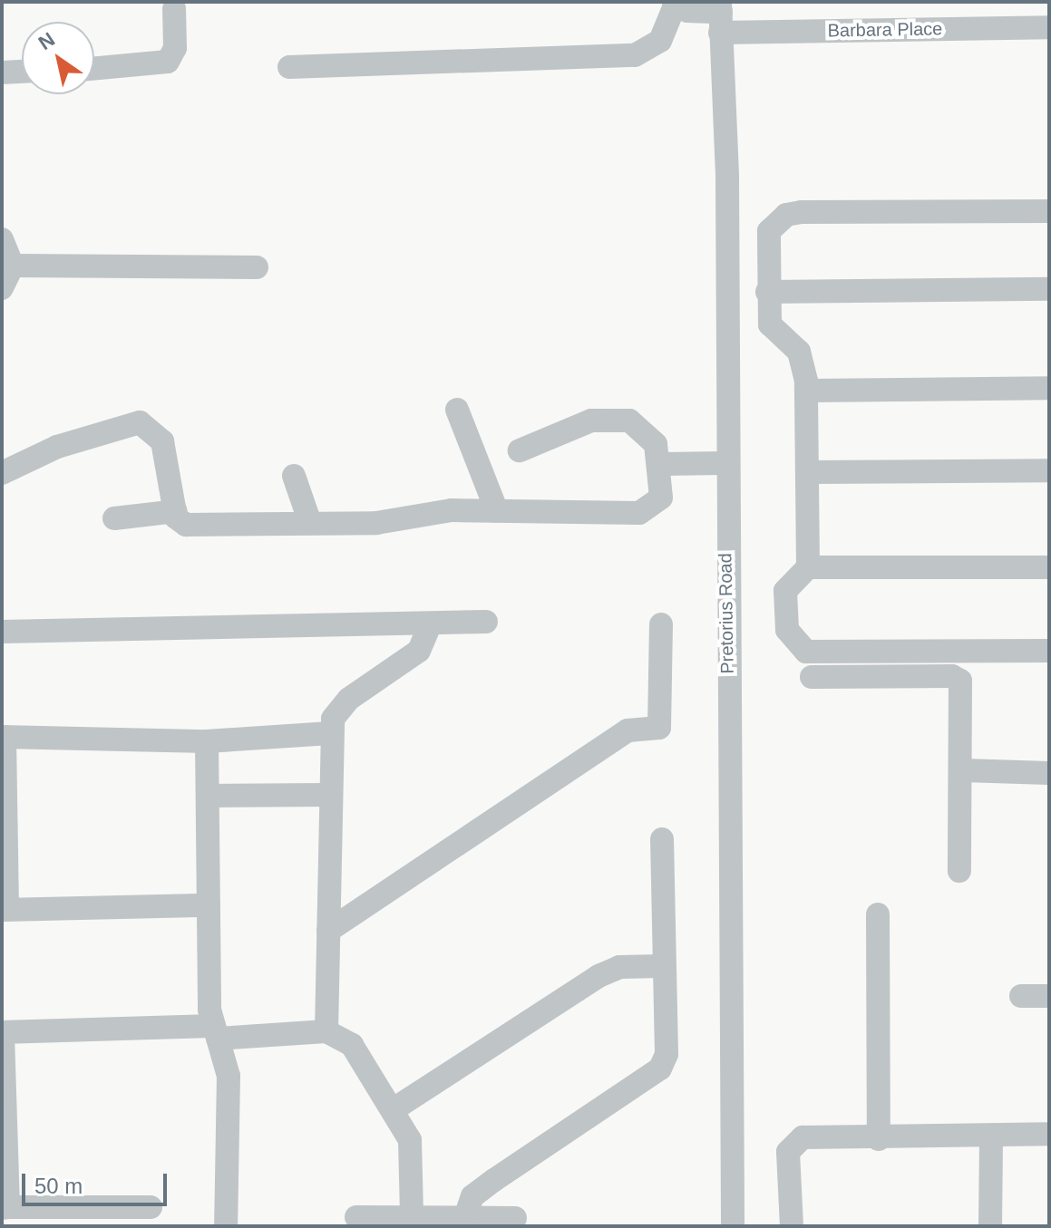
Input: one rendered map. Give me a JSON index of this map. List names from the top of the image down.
{
  "streets": {
    "street": ["Barbara Place", "Pretorius Road"]
  },
  "crossings": [
    ["Barbara Place", "Pretorius Road"]
  ],
  "scale_bar": "50 m",
  "north": "top left"
}
